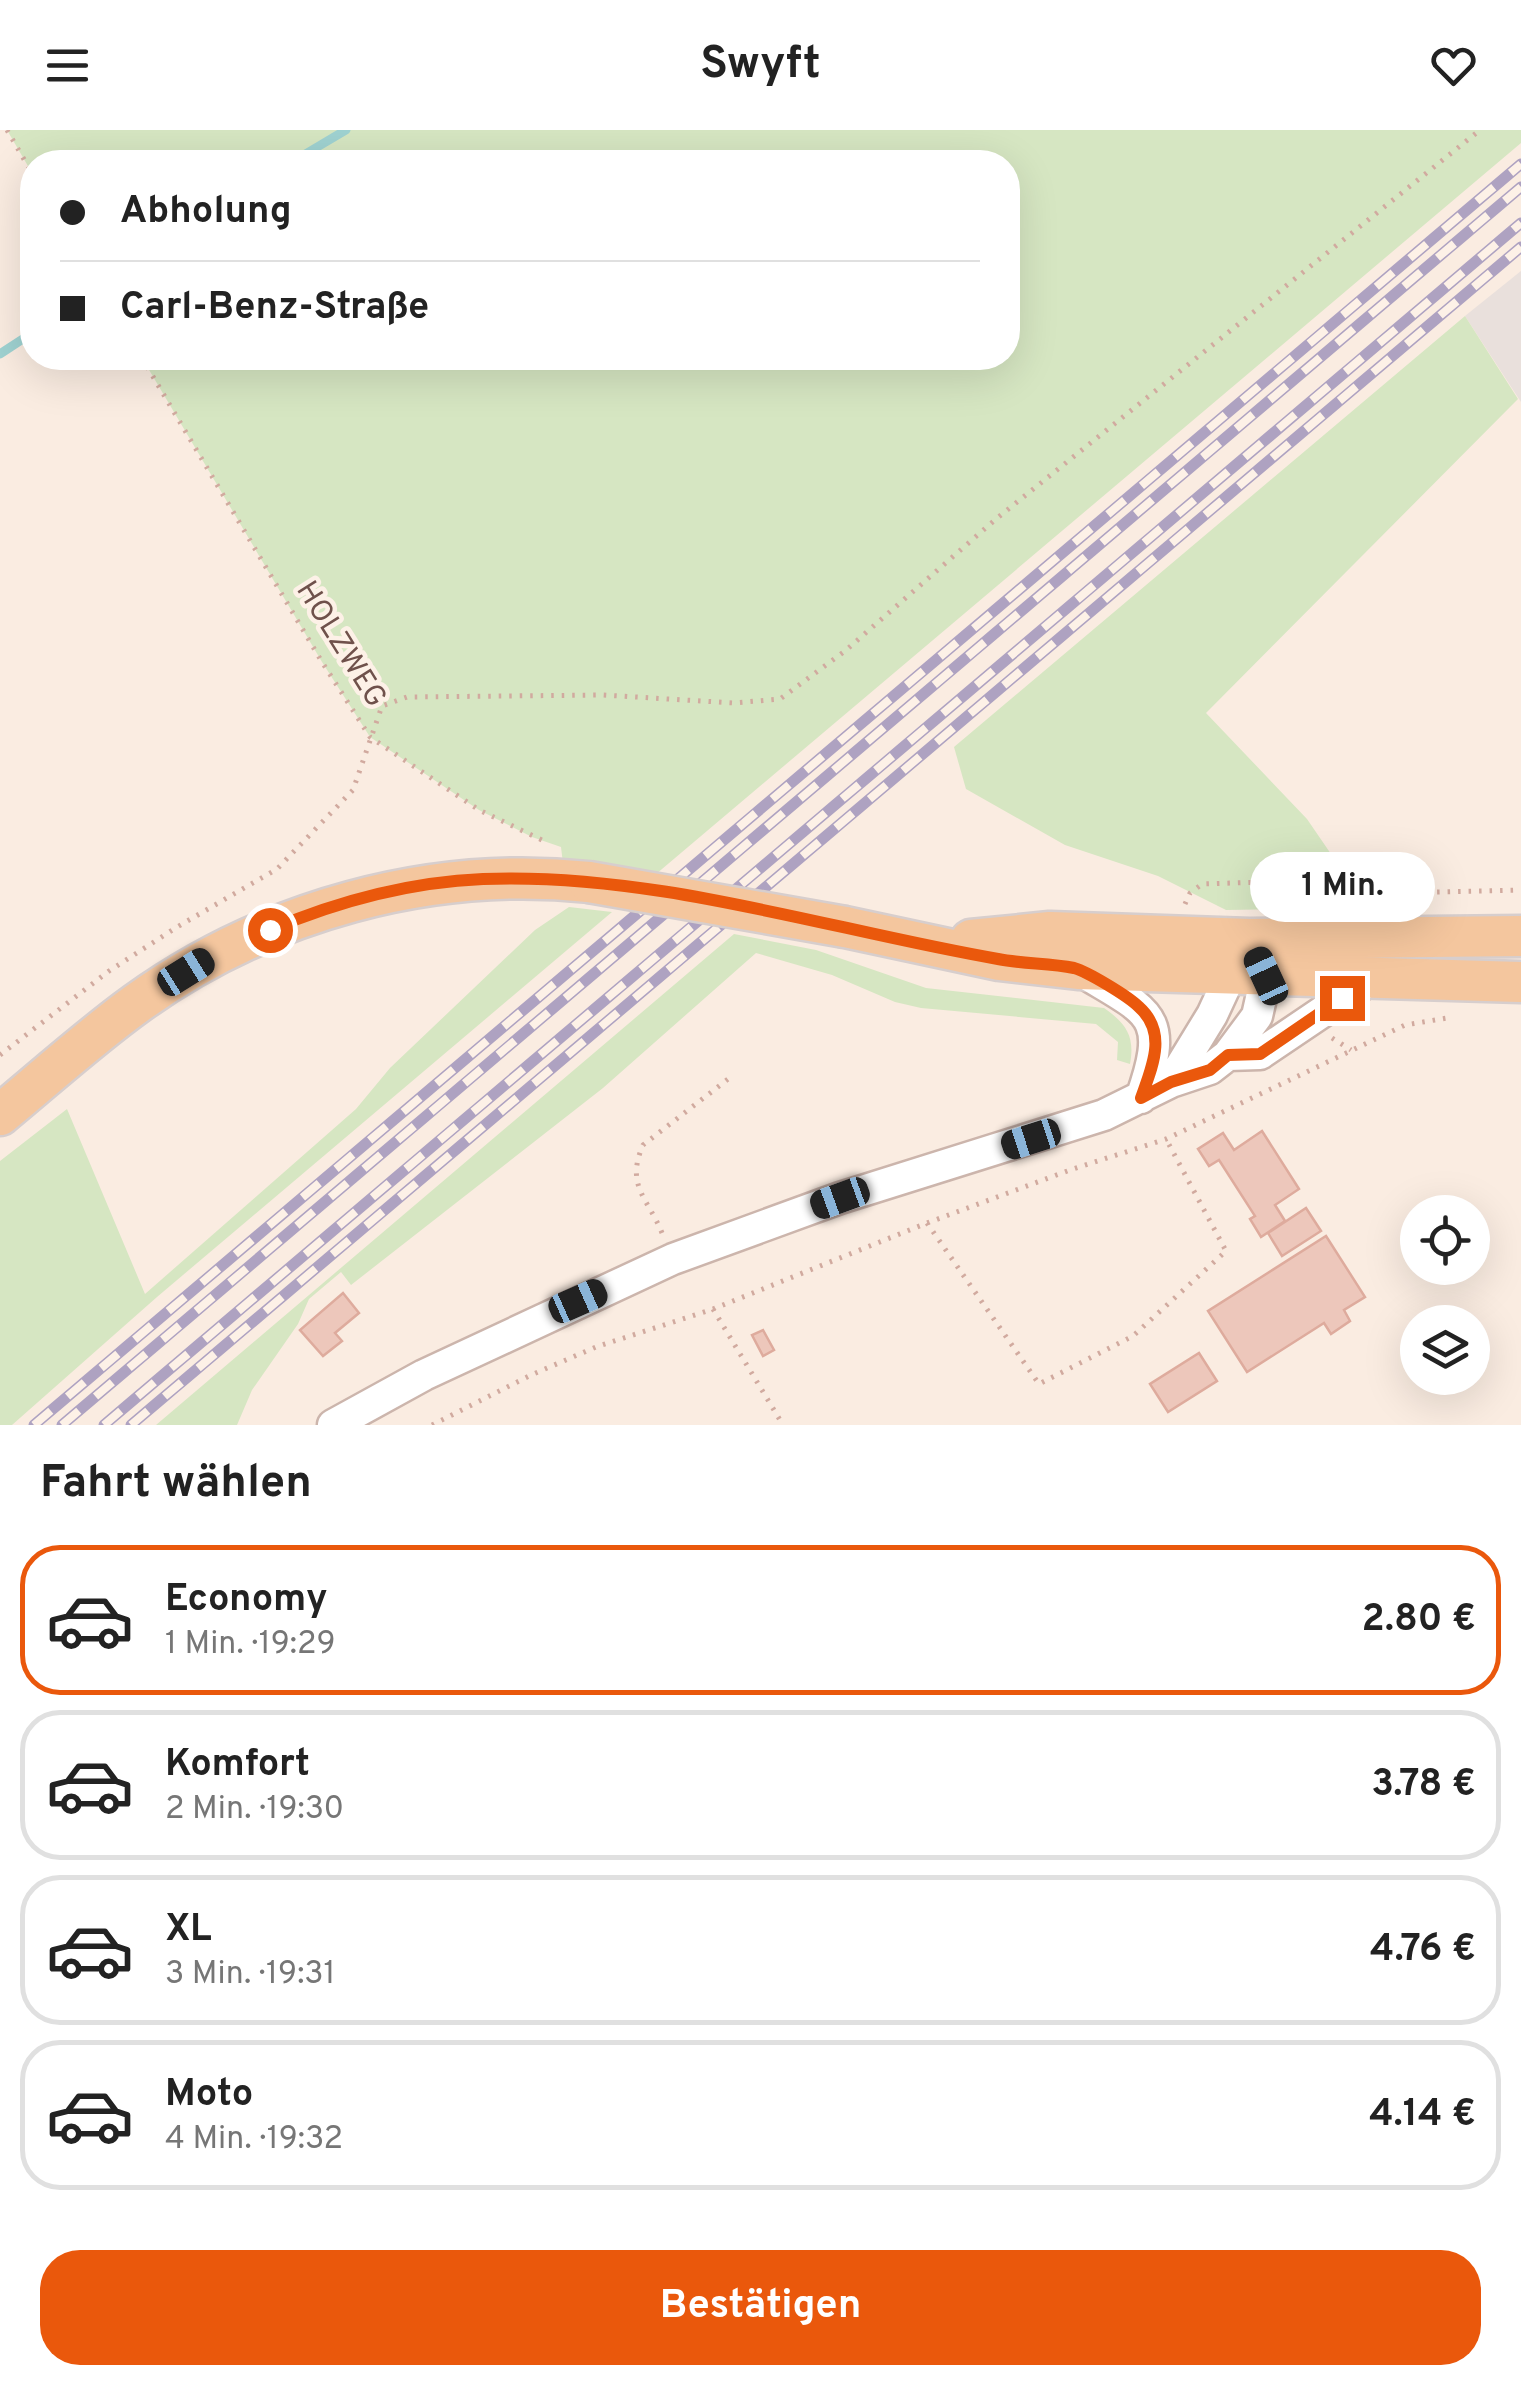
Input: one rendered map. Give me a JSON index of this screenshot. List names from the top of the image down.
{
  "streets": {
    "path": ["HOLZWEG"]
  },
  "page": {
    "header": "Swyft",
    "banner": ["Abholung", "Carl-Benz-Straße"],
    "bubble": "1 Min.",
    "heading": "Fahrt wählen",
    "list": [
      {
        "name": "Economy",
        "note": "1 Min. · 19:29",
        "value": "2.80 €"
      },
      {
        "name": "Komfort",
        "note": "2 Min. · 19:30",
        "value": "3.78 €"
      },
      {
        "name": "XL",
        "note": "3 Min. · 19:31",
        "value": "4.76 €"
      },
      {
        "name": "Moto",
        "note": "4 Min. · 19:32",
        "value": "4.14 €"
      }
    ],
    "buttons": "Bestätigen"
  }
}
